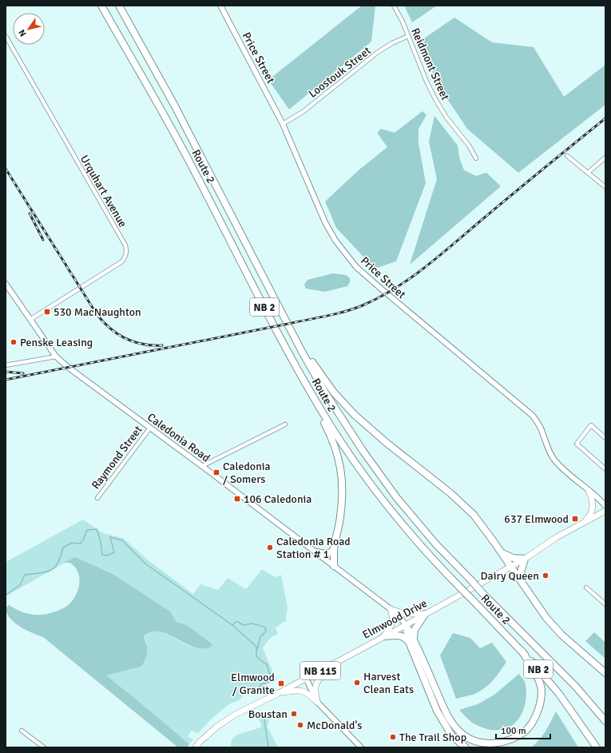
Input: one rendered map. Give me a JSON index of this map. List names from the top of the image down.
{
  "streets": {
    "highway": ["Route 2", "NB 2"],
    "main road": ["Elmwood Drive", "NB 115"],
    "street": [
      "Price Street",
      "Reidmont Street",
      "Loostouk Street",
      "Urquhart Avenue",
      "Caledonia Road",
      "Raymond Street"
    ]
  },
  "crossings": [
    ["Price Street", "Loostouk Street"],
    ["Reidmont Street", "Loostouk Street"],
    ["Urquhart Avenue", "Caledonia Road"],
    ["Caledonia Road", "Raymond Street"],
    ["Caledonia Road", "Elmwood Drive"]
  ],
  "places": {
    "transit": [
      "530 MacNaughton",
      "Caledonia / Somers",
      "106 Caledonia",
      "637 Elmwood",
      "Elmwood / Granite"
    ],
    "other": [
      "Penske Leasing",
      "Caledonia Road Station # 1",
      "Dairy Queen",
      "Harvest Clean Eats",
      "Boustan",
      "McDonald's",
      "The Trail Shop"
    ]
  },
  "scale_bar": "100 m",
  "north": "bottom left"
}
